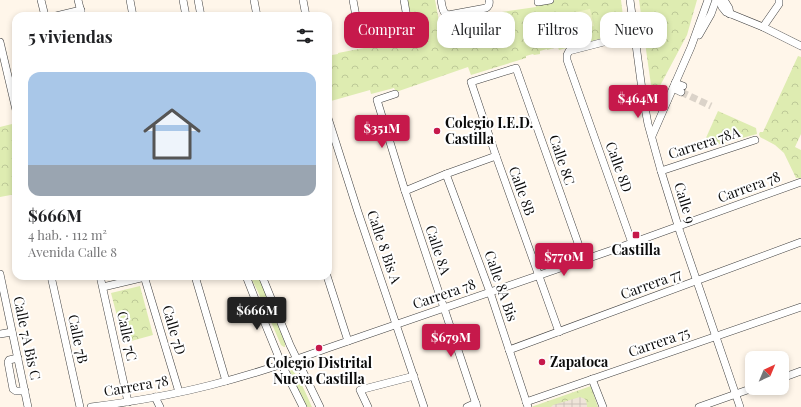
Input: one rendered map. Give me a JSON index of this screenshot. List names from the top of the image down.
{
  "streets": {
    "street": [
      "Carrera 78A",
      "Calle 8C",
      "Calle 8D",
      "Carrera 78",
      "Calle 8B",
      "Calle 9",
      "Calle 8 Bis A",
      "Calle 8A",
      "Carrera 77",
      "Calle 8A Bis",
      "Calle 7D",
      "Calle 7C",
      "Calle 7A Bis C",
      "Calle 7B",
      "Carrera 75"
    ]
  },
  "crossings": [
    ["Carrera 78A", "Calle 9"],
    ["Calle 8C", "Carrera 78"],
    ["Calle 8C", "Calle 8B"],
    ["Calle 8D", "Carrera 78"],
    ["Carrera 78", "Calle 8B"],
    ["Carrera 78", "Calle 9"],
    ["Carrera 78", "Calle 8 Bis A"],
    ["Carrera 78", "Calle 8A"],
    ["Carrera 78", "Calle 8A Bis"],
    ["Carrera 78", "Calle 7D"],
    ["Carrera 78", "Calle 7C"],
    ["Calle 8B", "Carrera 77"],
    ["Calle 9", "Carrera 77"],
    ["Calle 9", "Carrera 75"],
    ["Carrera 77", "Calle 8A Bis"],
    ["Calle 8A Bis", "Carrera 75"]
  ],
  "places": {
    "other": ["Colegio I.E.D. Castilla", "Colegio Distrital Nueva Castilla", "Zapatoca"],
    "transit": ["Castilla"]
  },
  "north": "top right",
  "page": {
    "chip": [
      "Comprar",
      "Alquilar",
      "Filtros",
      "Nuevo"
    ],
    "heading": "5 viviendas",
    "list": [
      {
        "name": "$666M",
        "note": "4 hab. · 112 m² · Avenida Calle 8"
      }
    ],
    "price": [
      "$464M",
      "$351M",
      "$770M",
      "$666M",
      "$679M"
    ]
  }
}
